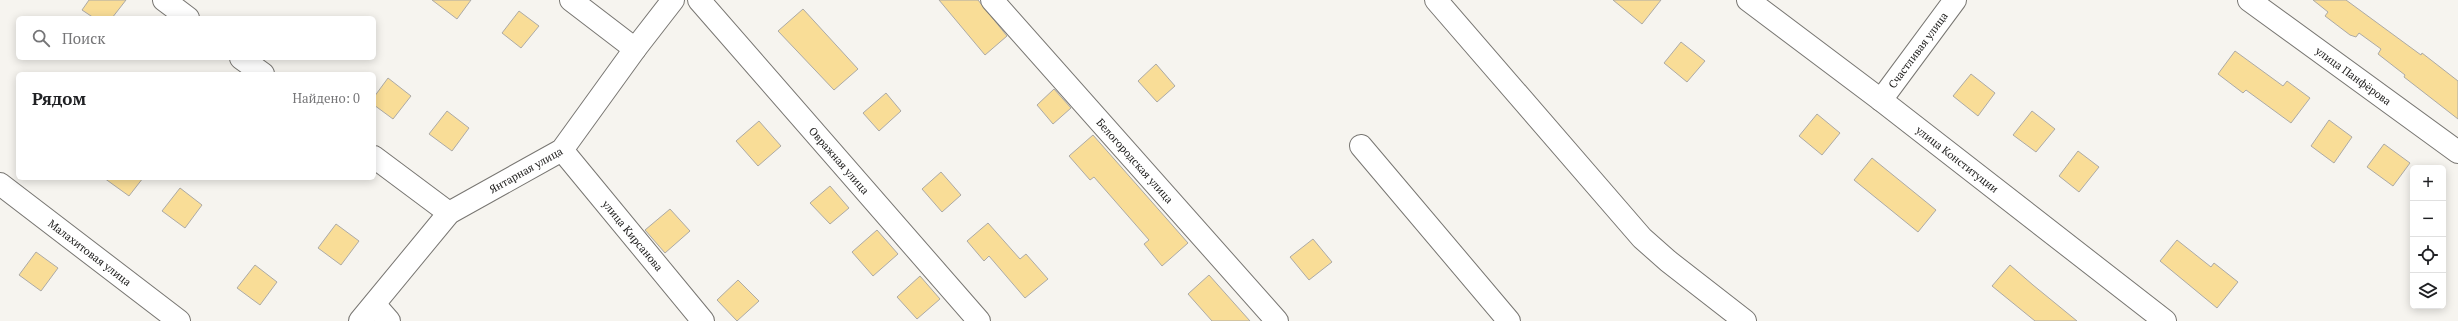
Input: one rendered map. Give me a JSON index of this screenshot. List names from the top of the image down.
{
  "streets": {
    "street": [
      "Счастливая улица",
      "улица Панфёрова",
      "улица Конституции",
      "Белогородская улица",
      "Овражная улица",
      "Янтарная улица",
      "улица Кирсанова",
      "Малахитовая улица"
    ]
  },
  "crossings": [
    ["Счастливая улица", "улица Конституции"],
    ["Янтарная улица", "улица Кирсанова"]
  ],
  "page": {
    "search": "Поиск",
    "heading": ["Рядом", "Найдено: 0"],
    "map_buttons": ["+", "−"]
  }
}
